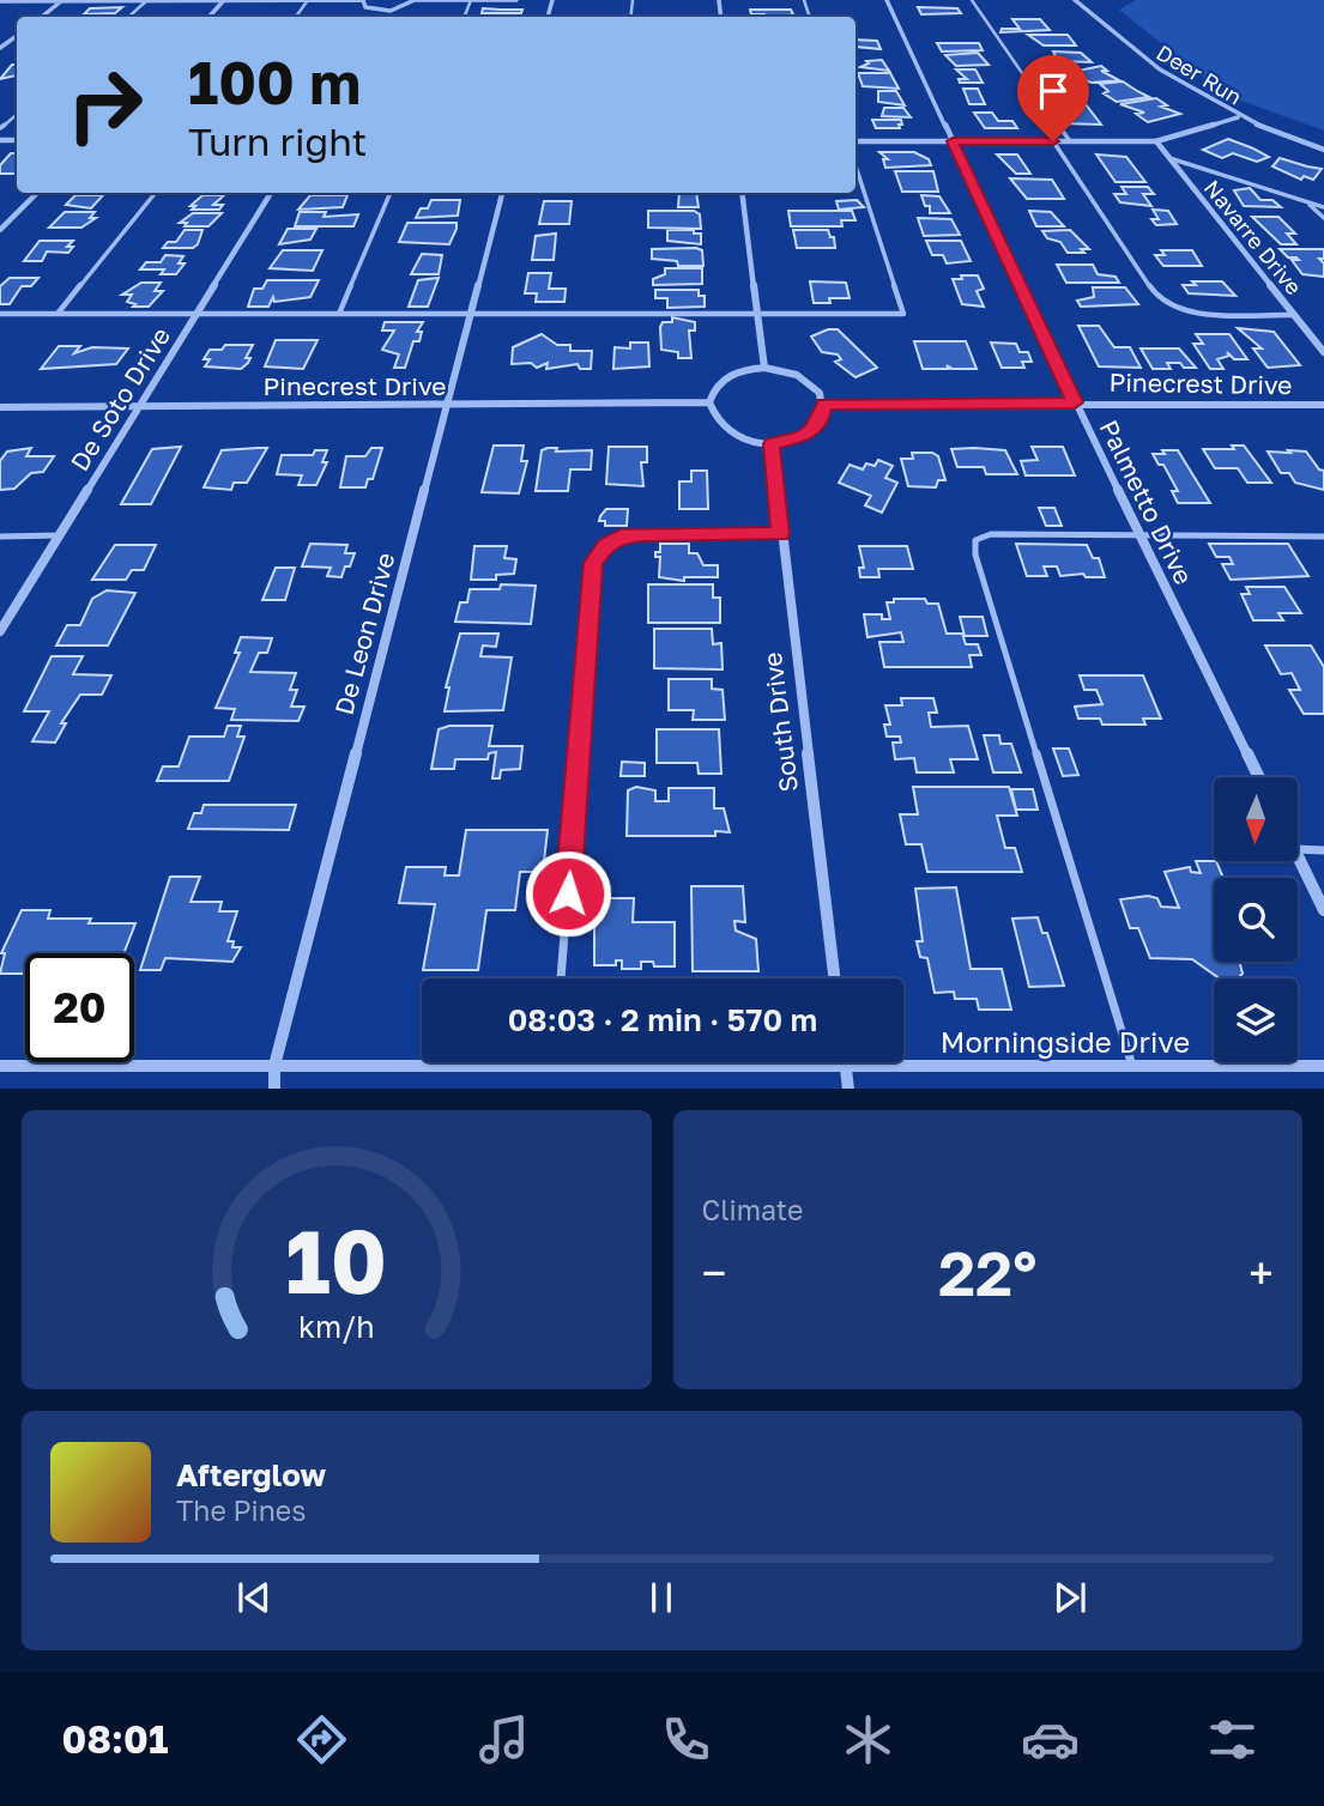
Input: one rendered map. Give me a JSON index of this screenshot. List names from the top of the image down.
{
  "streets": {
    "street": [
      "Deer Run",
      "Navarre Drive",
      "Pinecrest Drive",
      "De Soto Drive",
      "Palmetto Drive",
      "De Leon Drive",
      "South Drive",
      "Morningside Drive"
    ]
  },
  "crossings": [
    ["Pinecrest Drive", "De Soto Drive"],
    ["Pinecrest Drive", "Palmetto Drive"],
    ["Pinecrest Drive", "De Leon Drive"],
    ["Pinecrest Drive", "South Drive"],
    ["De Leon Drive", "Morningside Drive"]
  ],
  "north": "bottom",
  "page": {
    "turn": ["100 m", "Turn right"],
    "limit": "20",
    "trip": "08:03 · 2 min · 570 m",
    "tile": "Climate",
    "heat": ["−", "22°", "+"],
    "song": ["Afterglow", "The Pines"],
    "tabs": "08:01",
    "gauge": ["10", "km/h"]
  }
}
